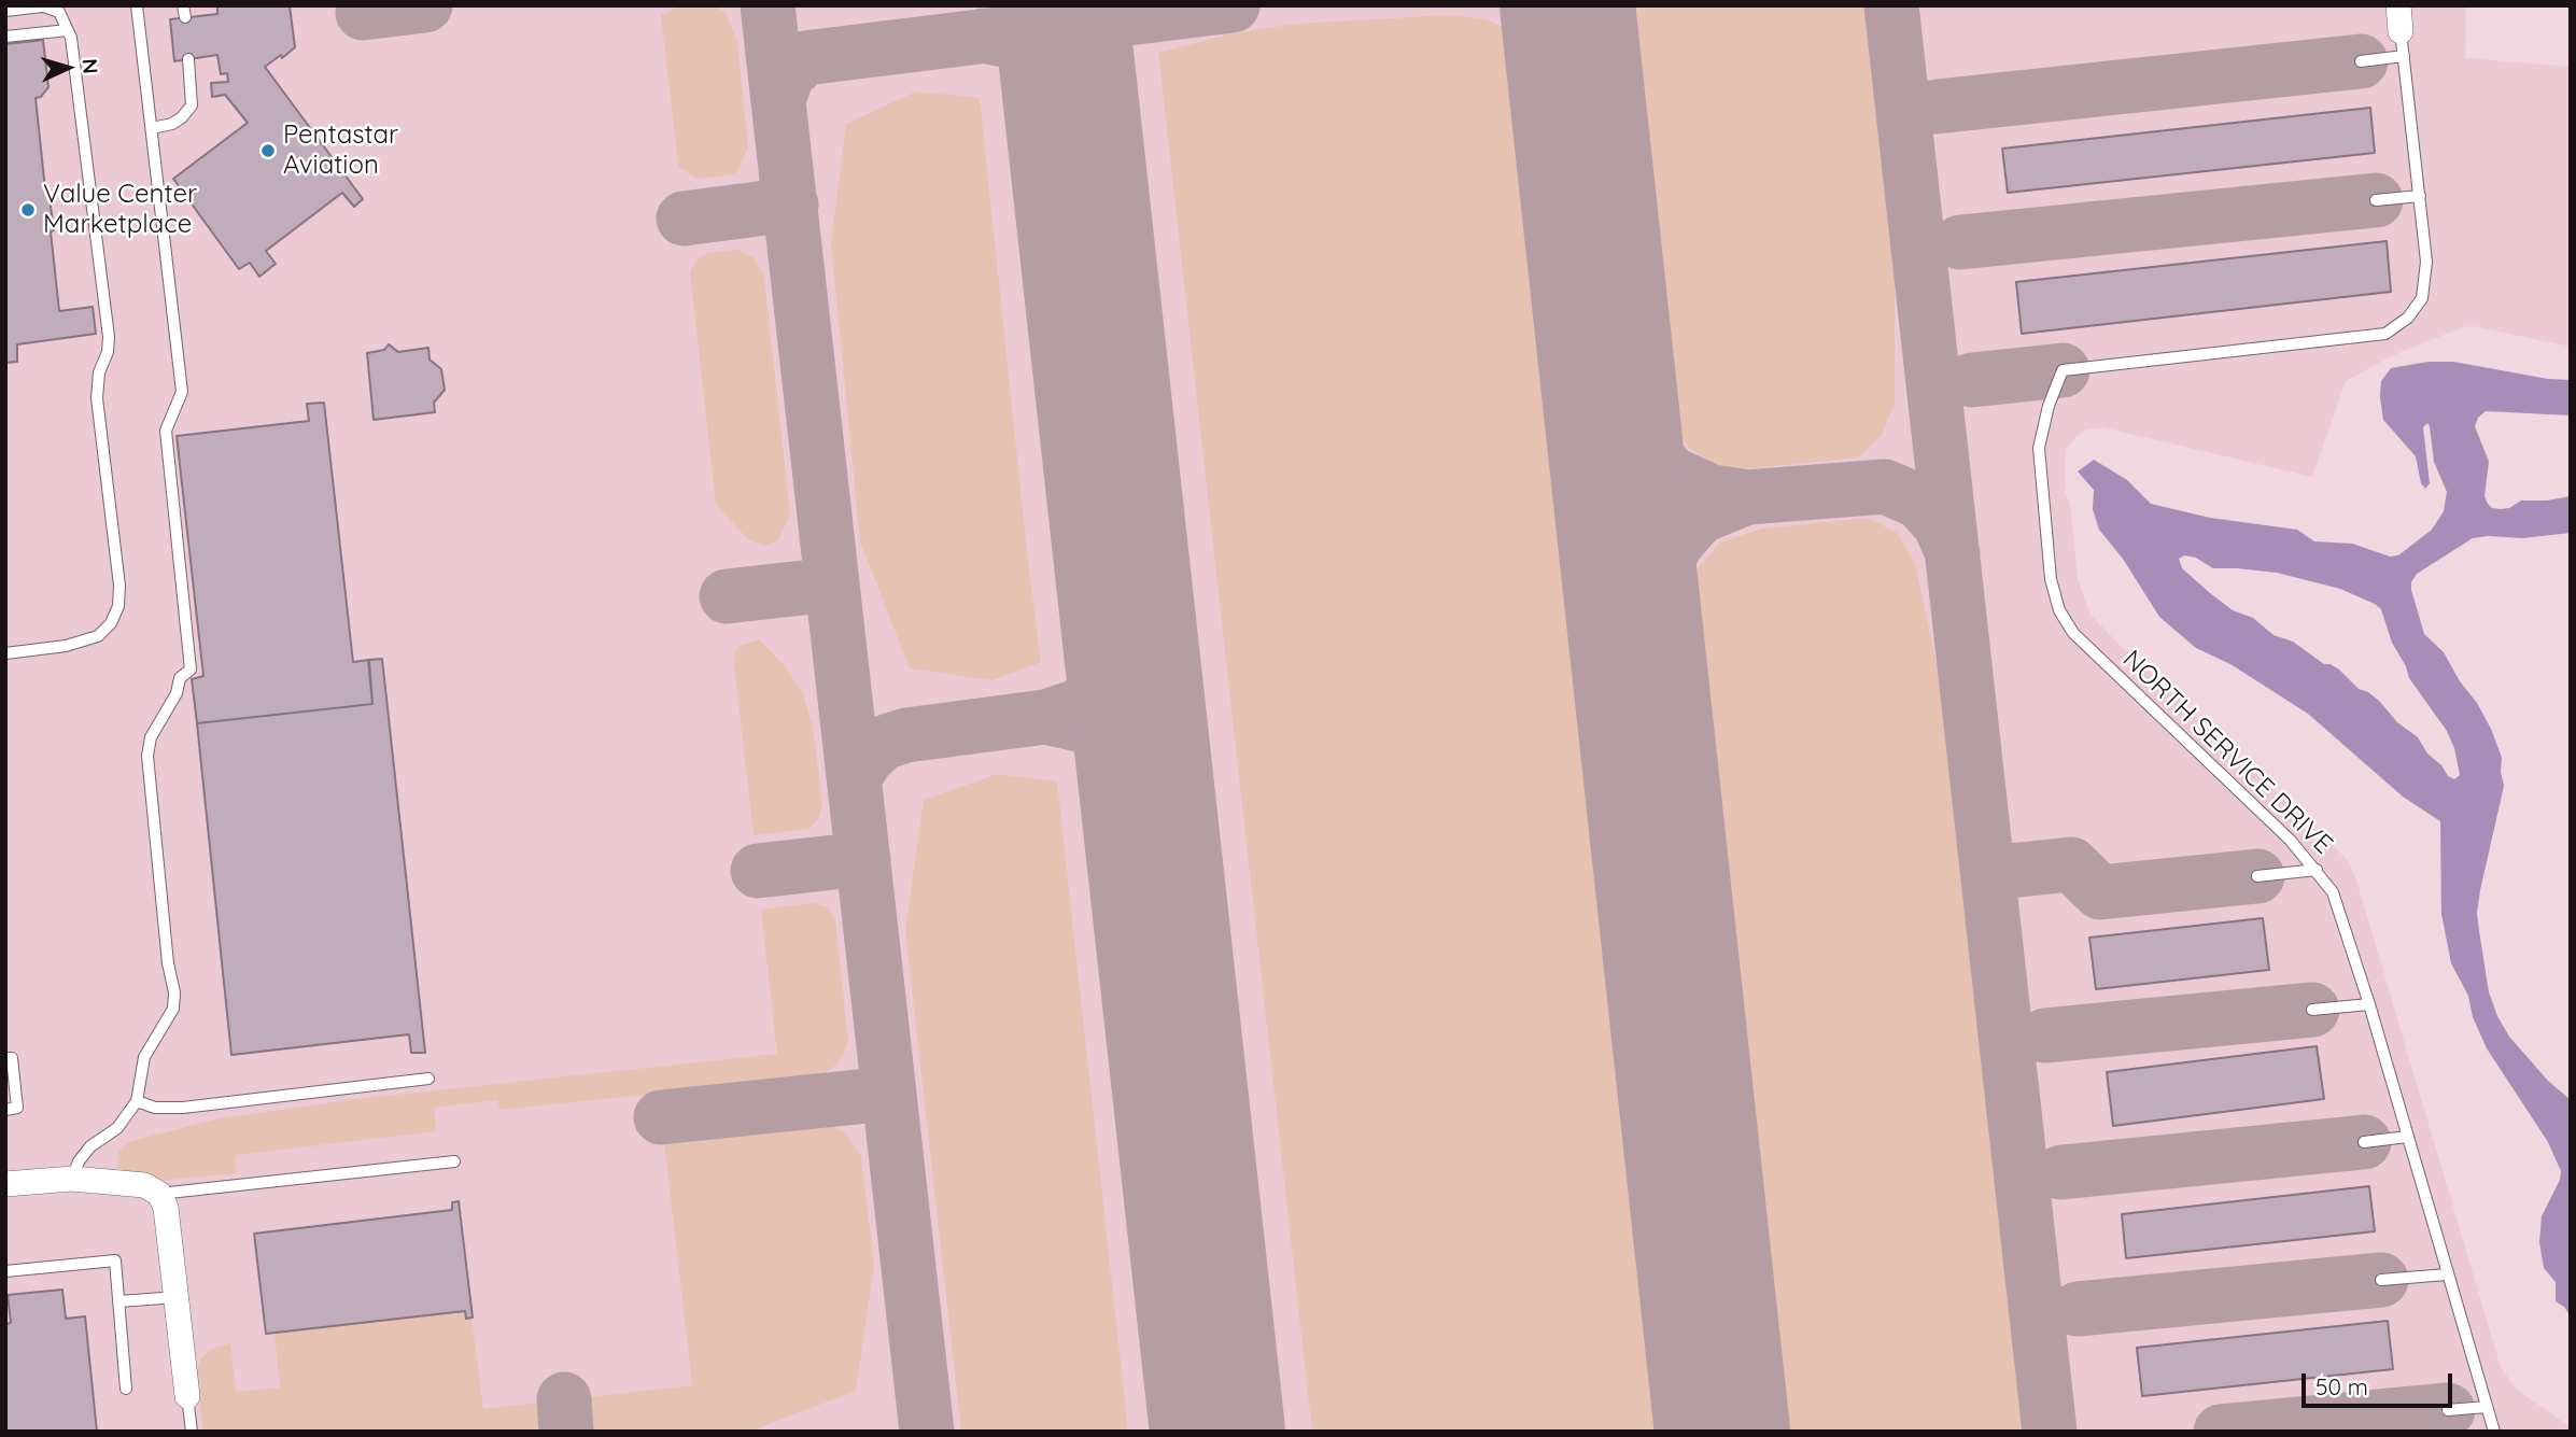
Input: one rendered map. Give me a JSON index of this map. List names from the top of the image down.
{
  "streets": {
    "lane": ["NORTH SERVICE DRIVE"]
  },
  "places": ["Pentastar Aviation", "Value Center Marketplace"],
  "scale_bar": "50 m",
  "north": "right"
}
